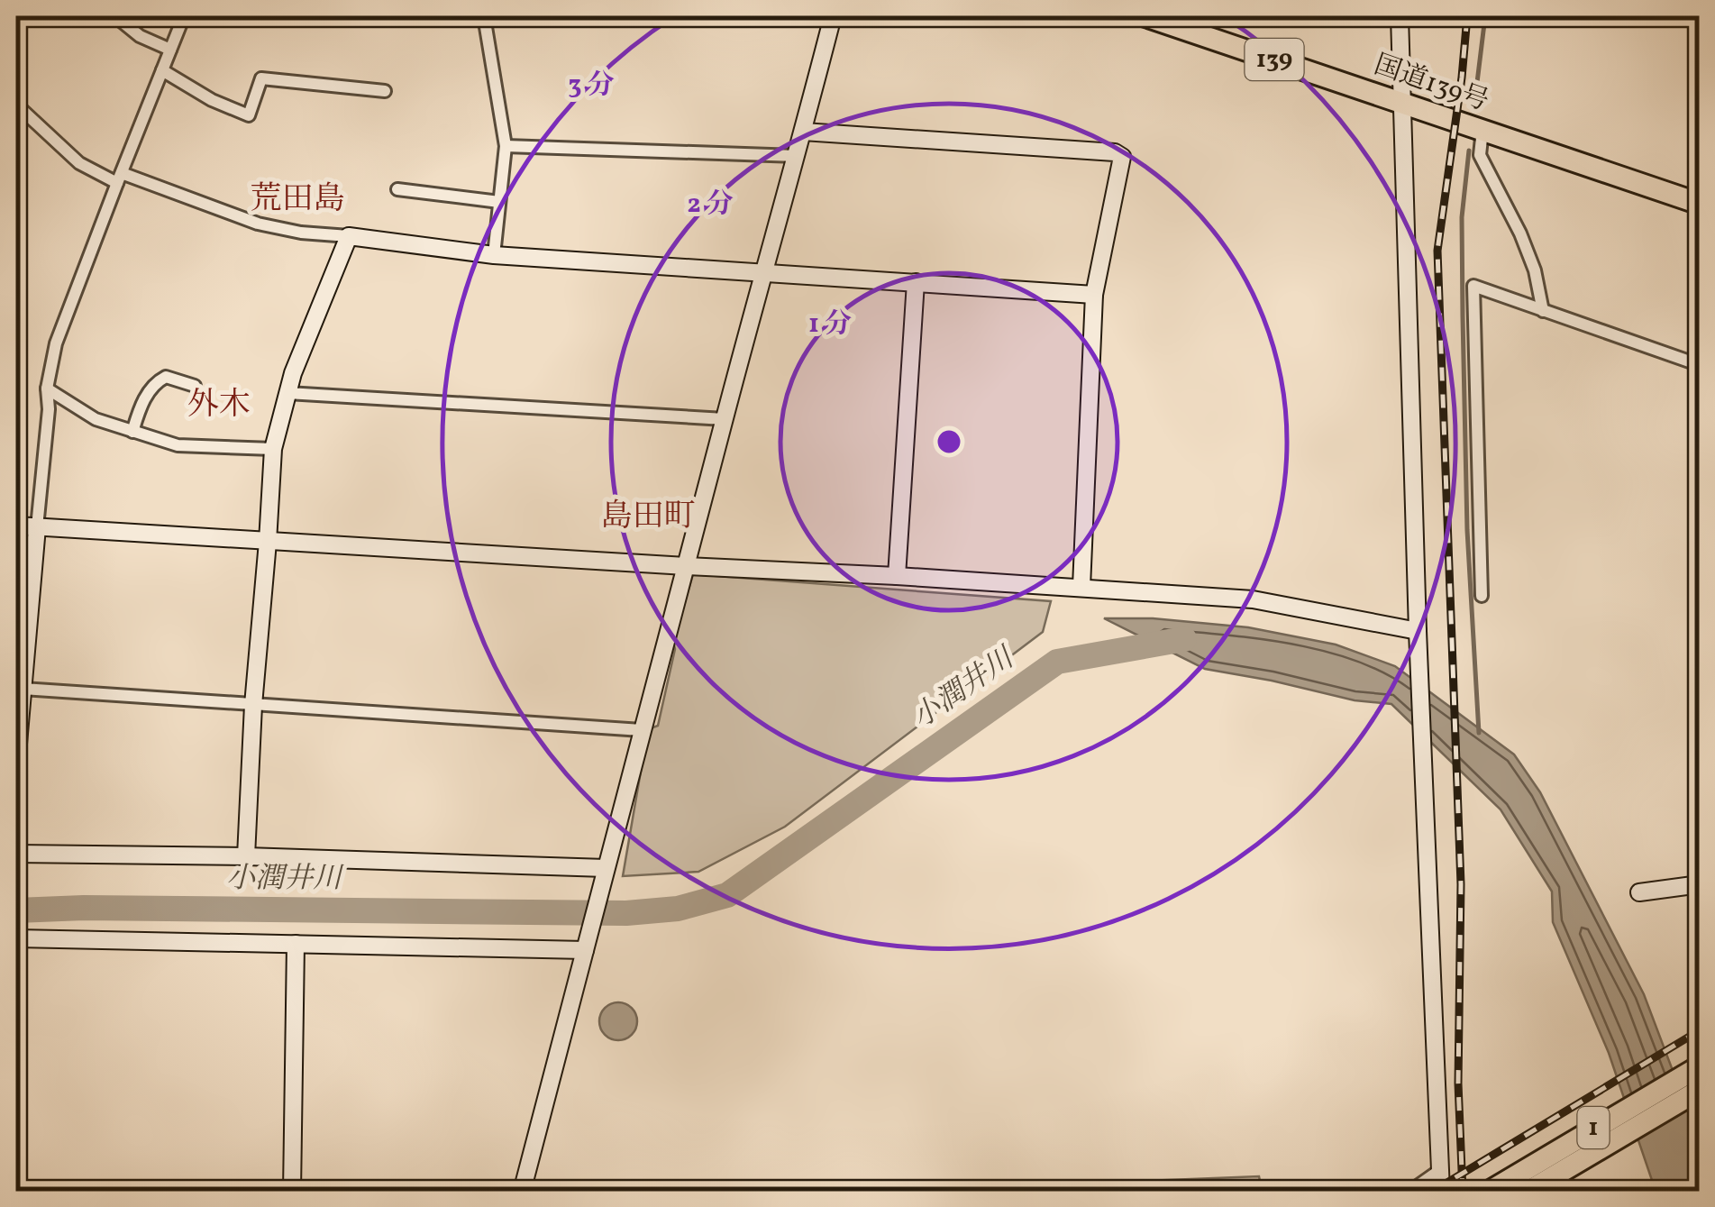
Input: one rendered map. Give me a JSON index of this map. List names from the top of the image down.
{
  "streets": {
    "highway": ["139", "国道139号", "1"]
  },
  "districts": ["荒田島", "外木", "島田町"],
  "water": ["小潤井川"],
  "rings": ["3 分", "2 分", "1 分"]
}
